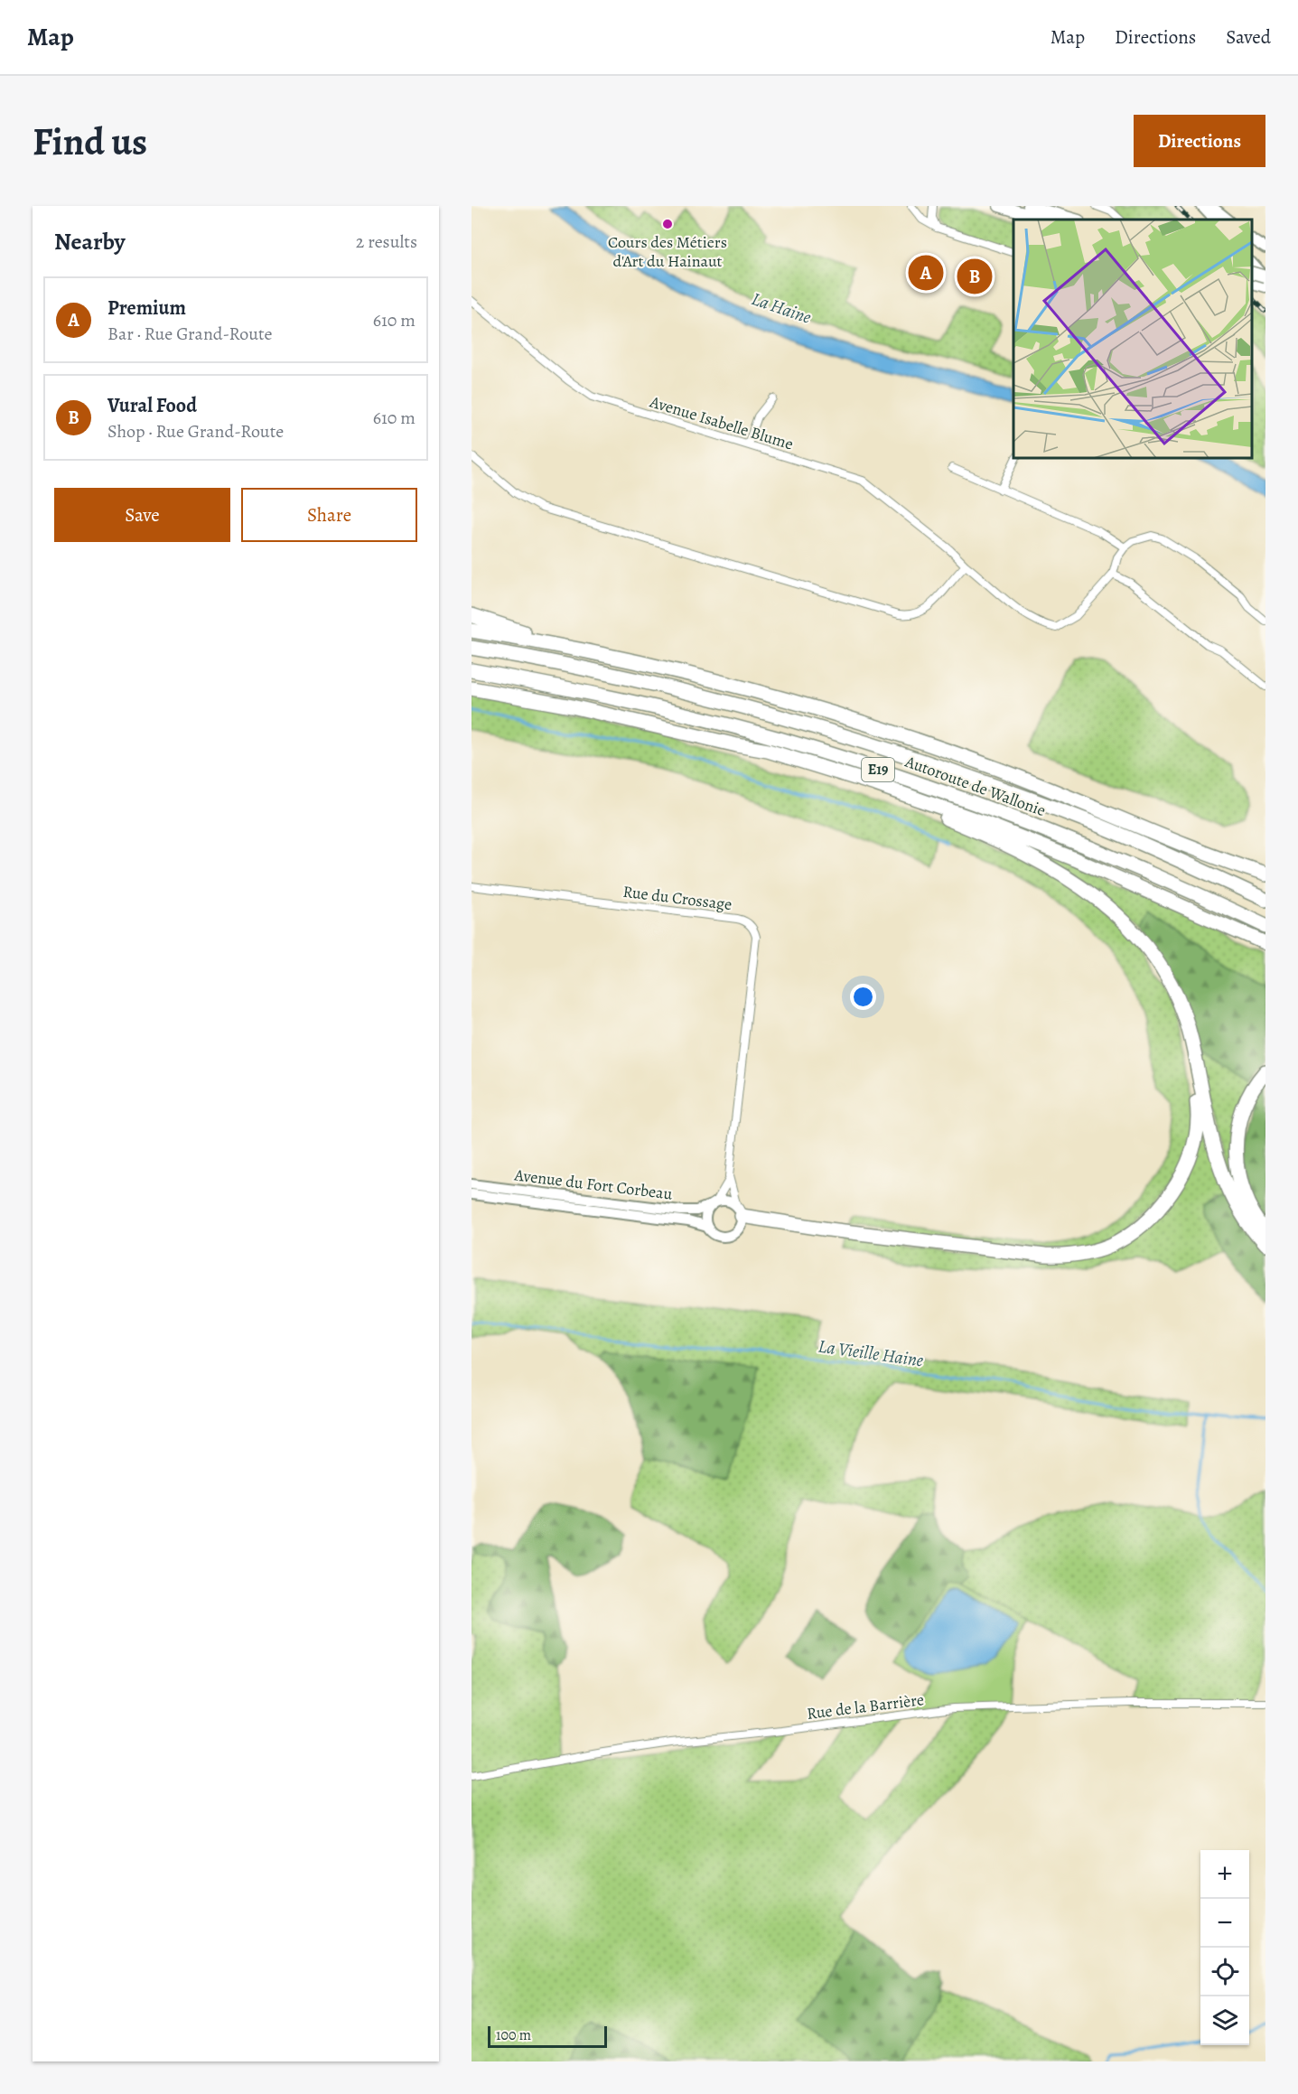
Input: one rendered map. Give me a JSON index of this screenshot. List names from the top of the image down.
{
  "streets": {
    "highway": ["E19", "Autoroute de Wallonie"],
    "street": [
      "Avenue Isabelle Blume",
      "Rue du Crossage",
      "Avenue du Fort Corbeau",
      "Rue de la Barrière"
    ]
  },
  "water": ["La Haine", "La Vieille Haine"],
  "places": ["Cours des Métiers d'Art du Hainaut"],
  "scale_bar": "100 m",
  "page": {
    "header": "Map",
    "nav": ["Map", "Directions", "Saved"],
    "buttons": [
      "Directions",
      ["Save", "Share"]
    ],
    "title": "Find us",
    "heading": ["Nearby", "2 results"],
    "pins": ["A", "B"],
    "list": [
      {
        "mark": "A",
        "name": "Premium",
        "note": "Bar · Rue Grand-Route",
        "value": "610 m"
      },
      {
        "mark": "B",
        "name": "Vural Food",
        "note": "Shop · Rue Grand-Route",
        "value": "610 m"
      }
    ],
    "map_buttons": ["+", "−"],
    "scale": "100 m"
  }
}
